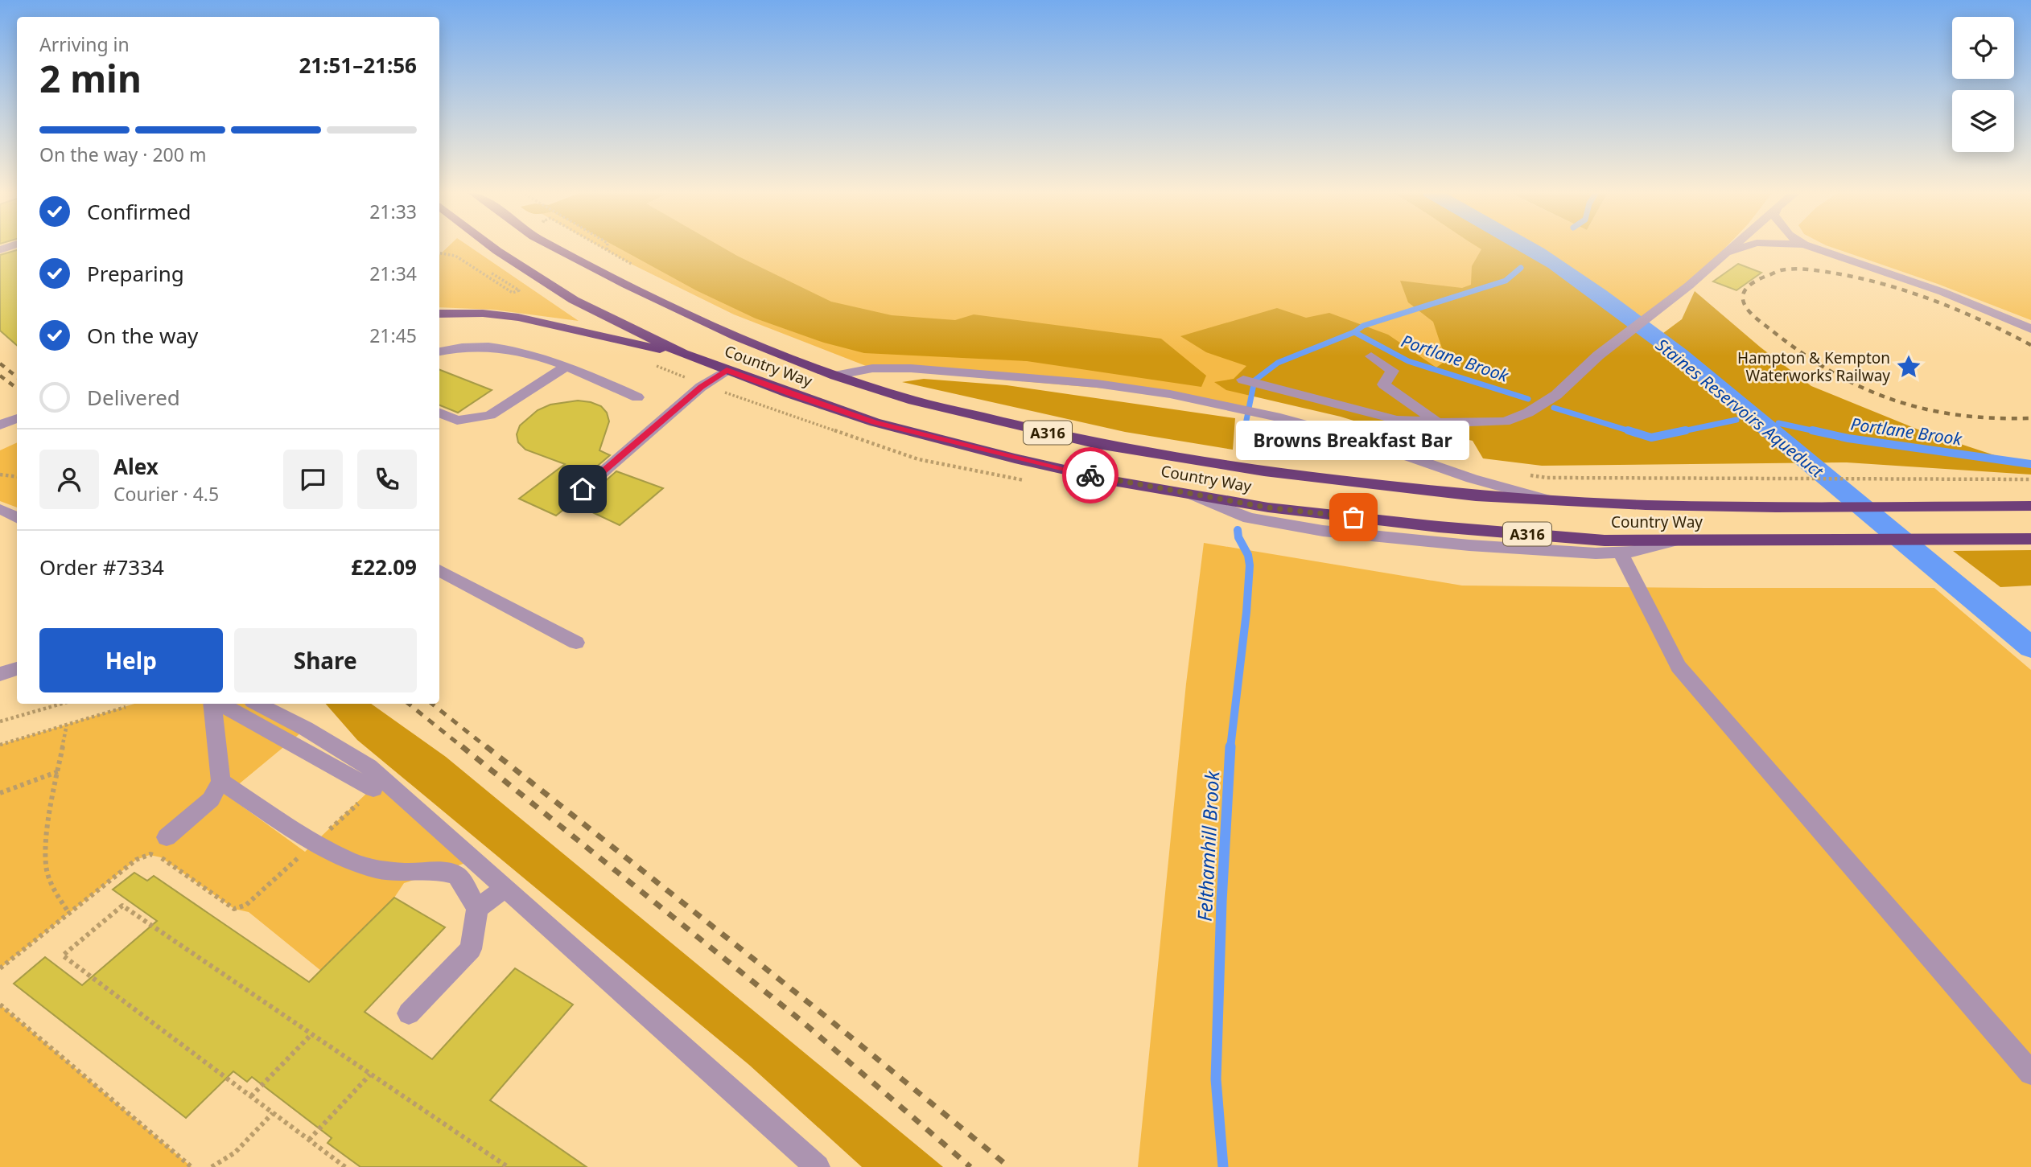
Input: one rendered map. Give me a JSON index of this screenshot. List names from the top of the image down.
{
  "streets": {
    "highway": ["Country Way", "A316"]
  },
  "water": ["Portlane Brook", "Staines Reservoirs Aqueduct", "Felthamhill Brook"],
  "places": {
    "place": ["Hampton & Kempton Waterworks Railway"],
    "other": ["Browns Breakfast Bar"]
  },
  "page": {
    "heading": ["2 min", "Arriving in", "21:51–21:56"],
    "panel": [
      "Alex",
      "Courier · 4.5",
      "Order #7334",
      "£22.09"
    ],
    "bar": "On the way · 200 m",
    "list": [
      ["Confirmed", "21:33"],
      ["Preparing", "21:34"],
      ["On the way", "21:45"],
      "Delivered"
    ],
    "bubble": "Browns Breakfast Bar",
    "buttons": ["Help", "Share"]
  }
}
